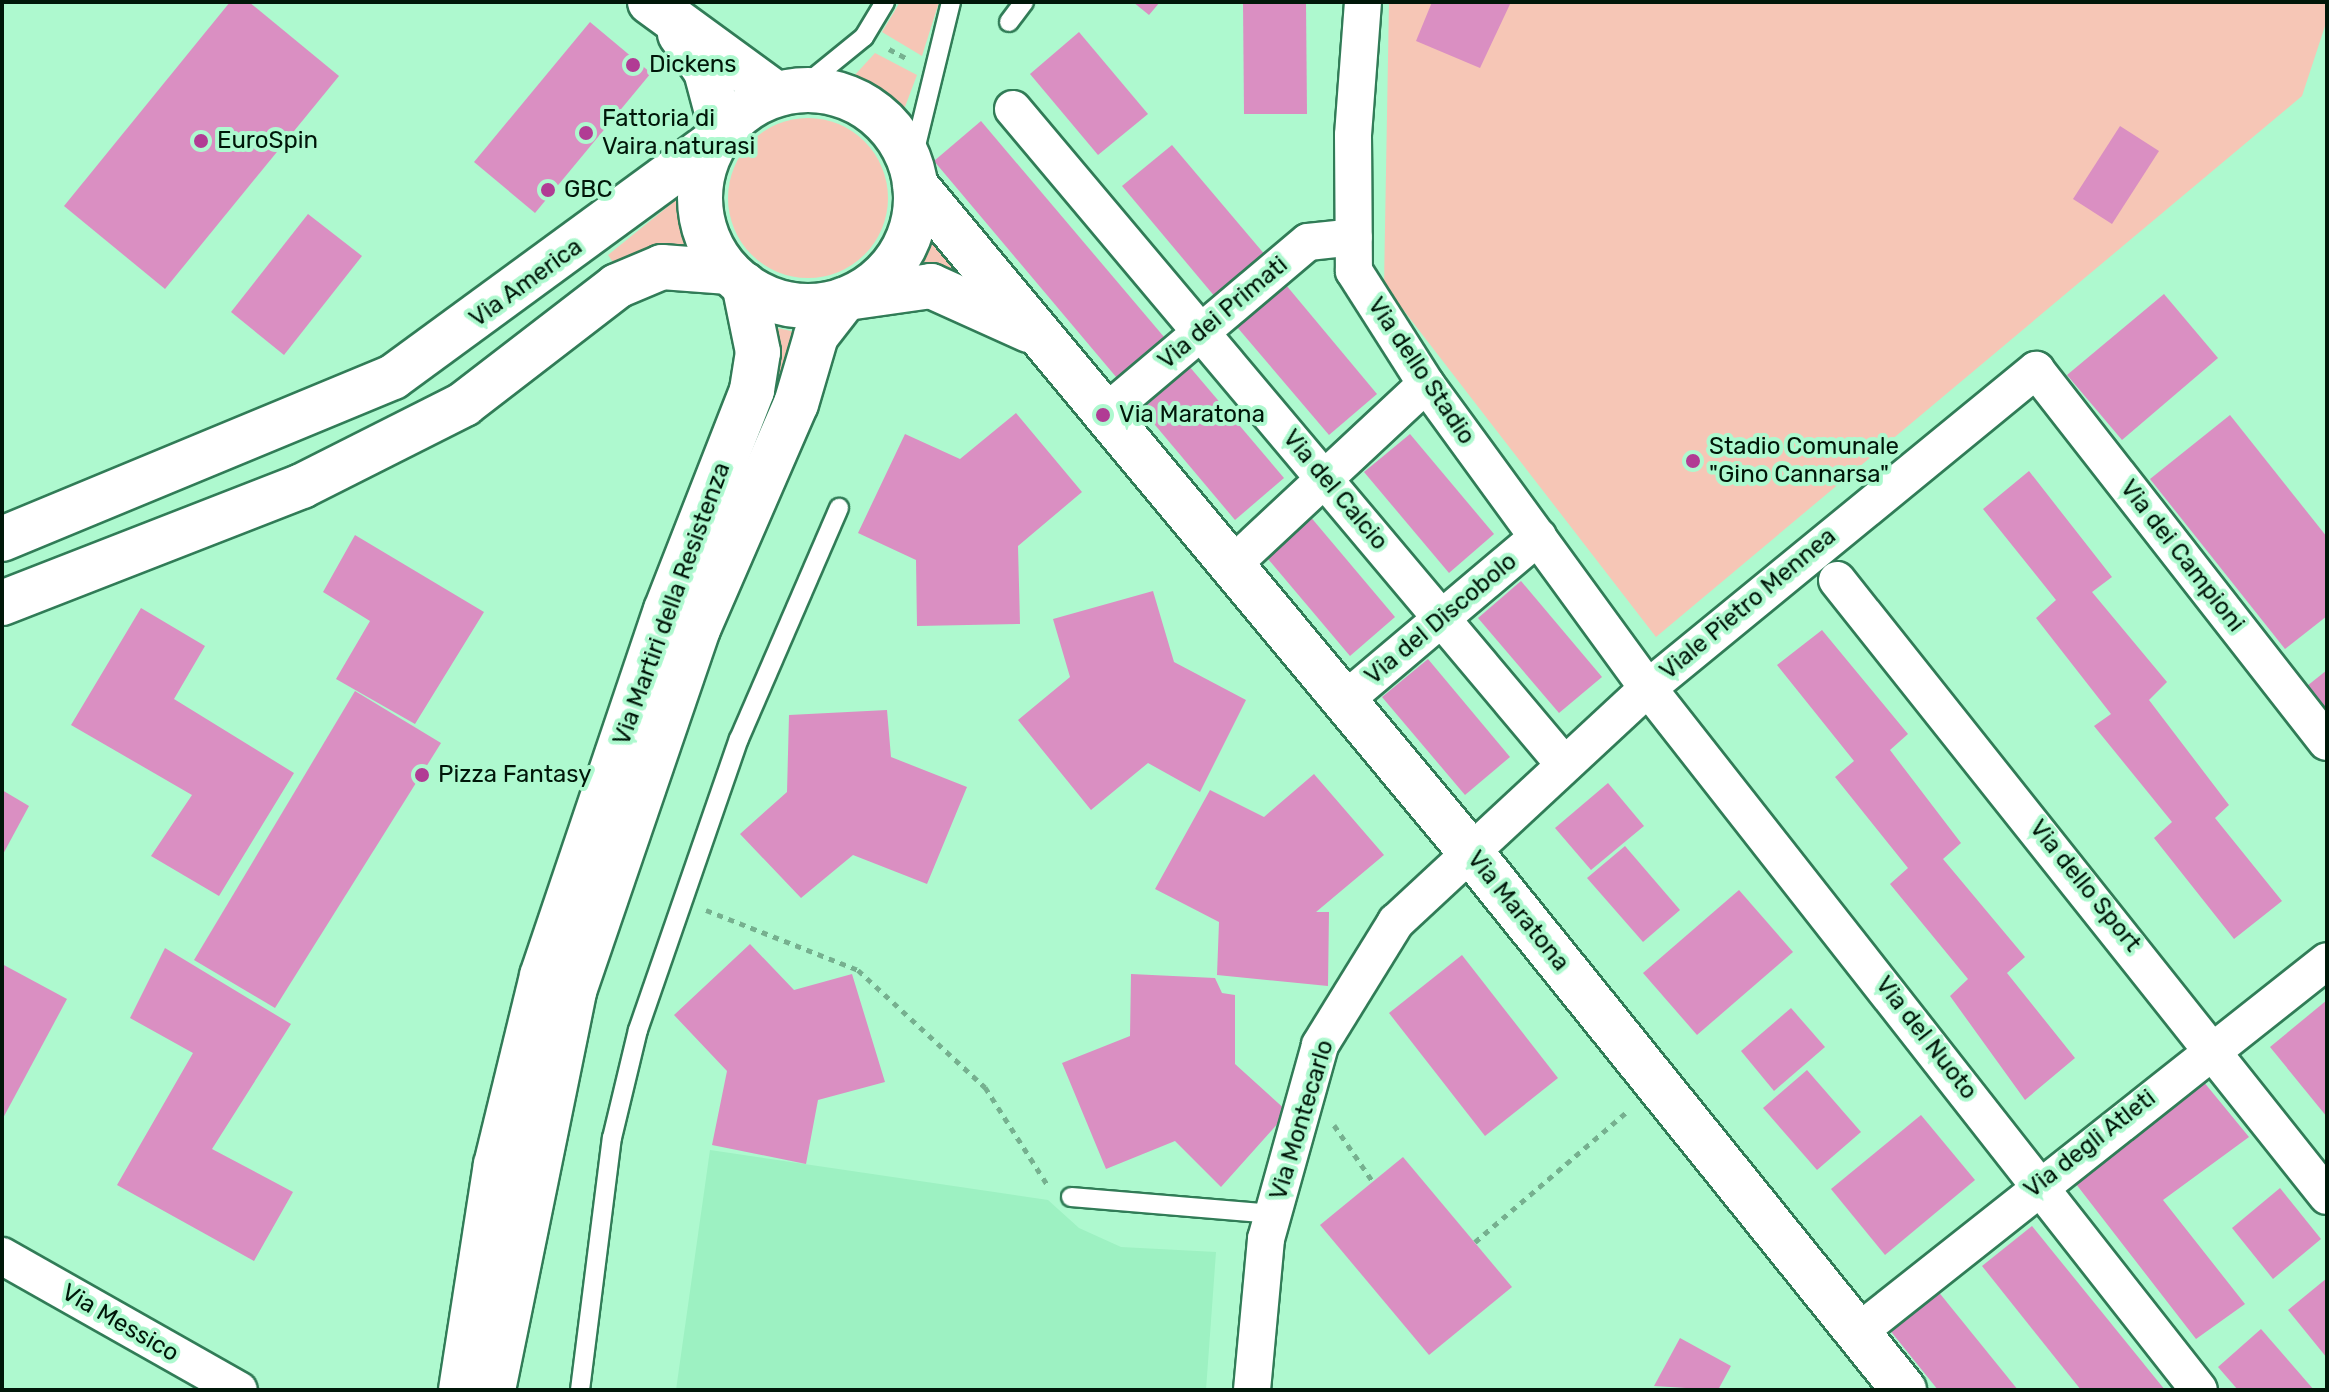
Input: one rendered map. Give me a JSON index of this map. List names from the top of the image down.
{
  "streets": {
    "street": [
      "Via America",
      "Via dei Primati",
      "Via dello Stadio",
      "Via del Calcio",
      "Via dei Campioni",
      "Via Martiri della Resistenza",
      "Viale Pietro Mennea",
      "Via del Discobolo",
      "Via dello Sport",
      "Via Maratona",
      "Via del Nuoto",
      "Via Montecarlo",
      "Via degli Atleti",
      "Via Messico"
    ]
  },
  "crossings": [
    ["Via America", "Via Martiri della Resistenza"],
    ["Via America", "Via Maratona"],
    ["Via dei Primati", "Via dello Stadio"],
    ["Via dei Primati", "Via del Calcio"],
    ["Via dei Primati", "Via Maratona"],
    ["Via dello Stadio", "Viale Pietro Mennea"],
    ["Via dello Stadio", "Via del Discobolo"],
    ["Via dello Stadio", "Via del Nuoto"],
    ["Via del Calcio", "Viale Pietro Mennea"],
    ["Via del Calcio", "Via del Discobolo"],
    ["Via dei Campioni", "Viale Pietro Mennea"],
    ["Via Martiri della Resistenza", "Via Maratona"],
    ["Viale Pietro Mennea", "Via Maratona"],
    ["Viale Pietro Mennea", "Via del Nuoto"],
    ["Viale Pietro Mennea", "Via Montecarlo"],
    ["Via del Discobolo", "Via Maratona"],
    ["Via dello Sport", "Via degli Atleti"],
    ["Via Maratona", "Via Montecarlo"],
    ["Via Maratona", "Via degli Atleti"],
    ["Via del Nuoto", "Via degli Atleti"]
  ],
  "places": [
    "Dickens",
    "Fattoria di Vaira naturasi",
    "EuroSpin",
    "GBC",
    "Via Maratona",
    "Stadio Comunale \"Gino Cannarsa\"",
    "Pizza Fantasy"
  ]
}
